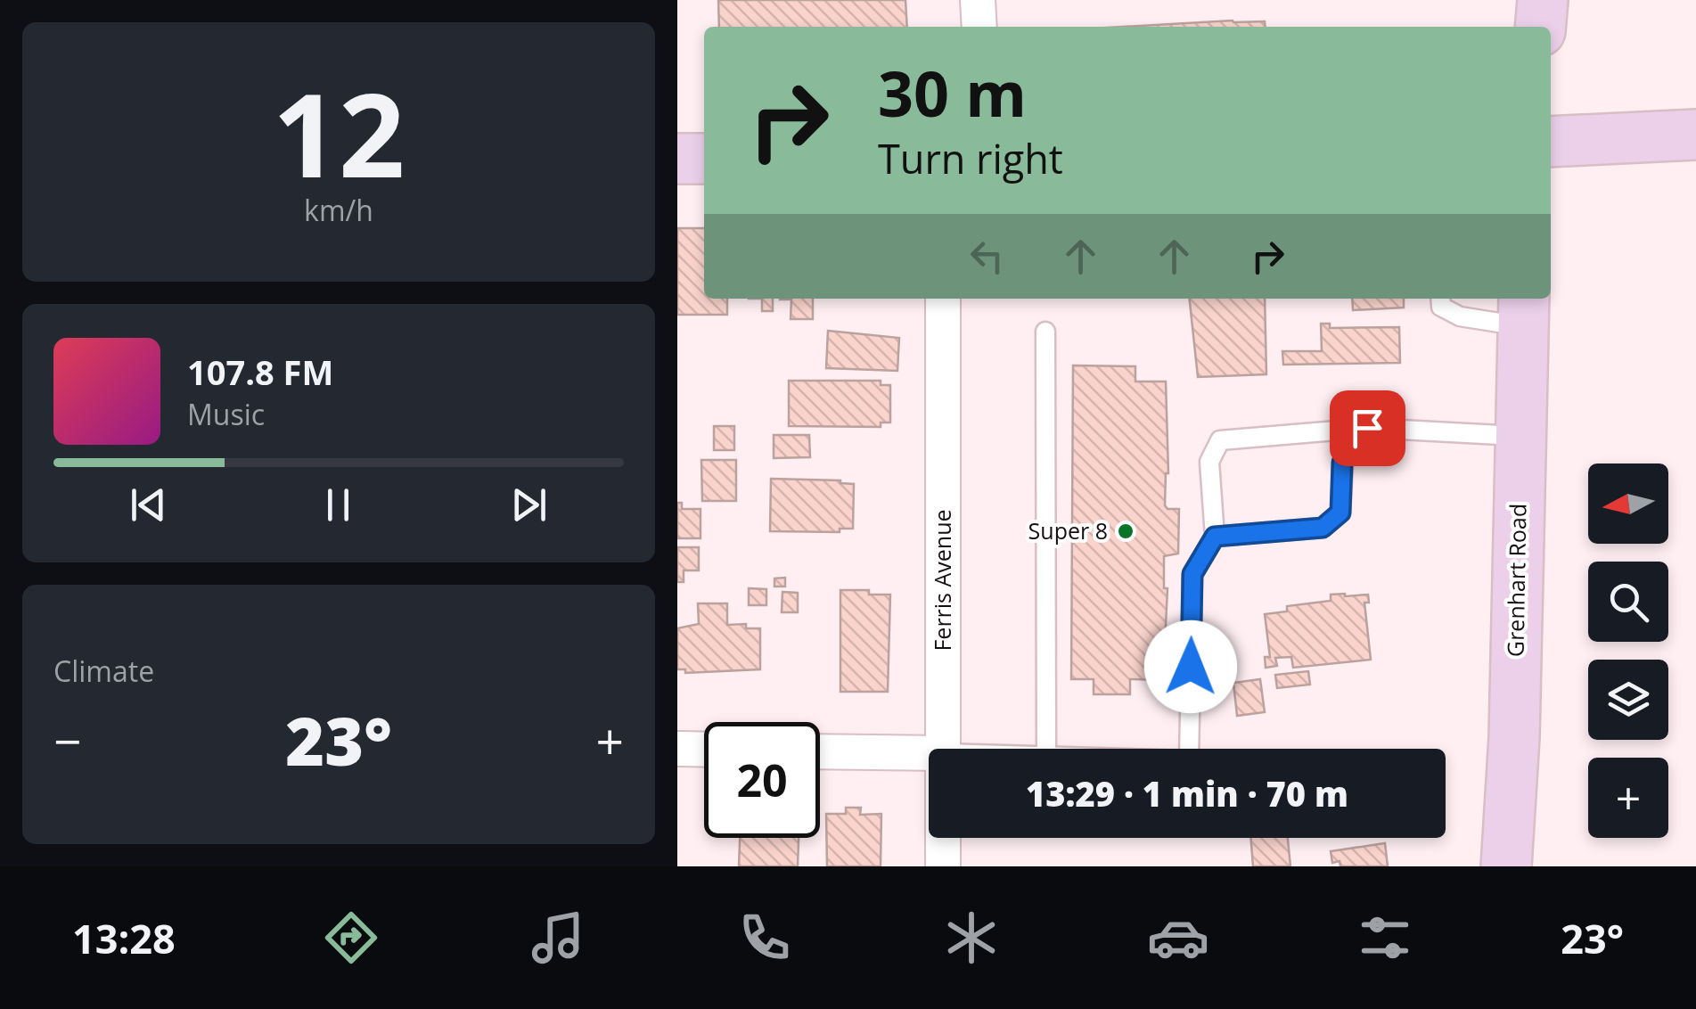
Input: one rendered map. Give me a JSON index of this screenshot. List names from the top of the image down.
{
  "streets": {
    "main road": ["Grenhart Road"],
    "street": ["Ferris Avenue"]
  },
  "places": ["Super 8"],
  "north": "left",
  "page": {
    "tile": [
      ["12", "km/h"],
      "Climate"
    ],
    "turn": ["30 m", "Turn right"],
    "song": ["107.8 FM", "Music"],
    "map_buttons": "+",
    "heat": ["−", "23°", "+"],
    "limit": "20",
    "trip": "13:29 · 1 min · 70 m",
    "tabs": ["13:28", "23°"]
  }
}
